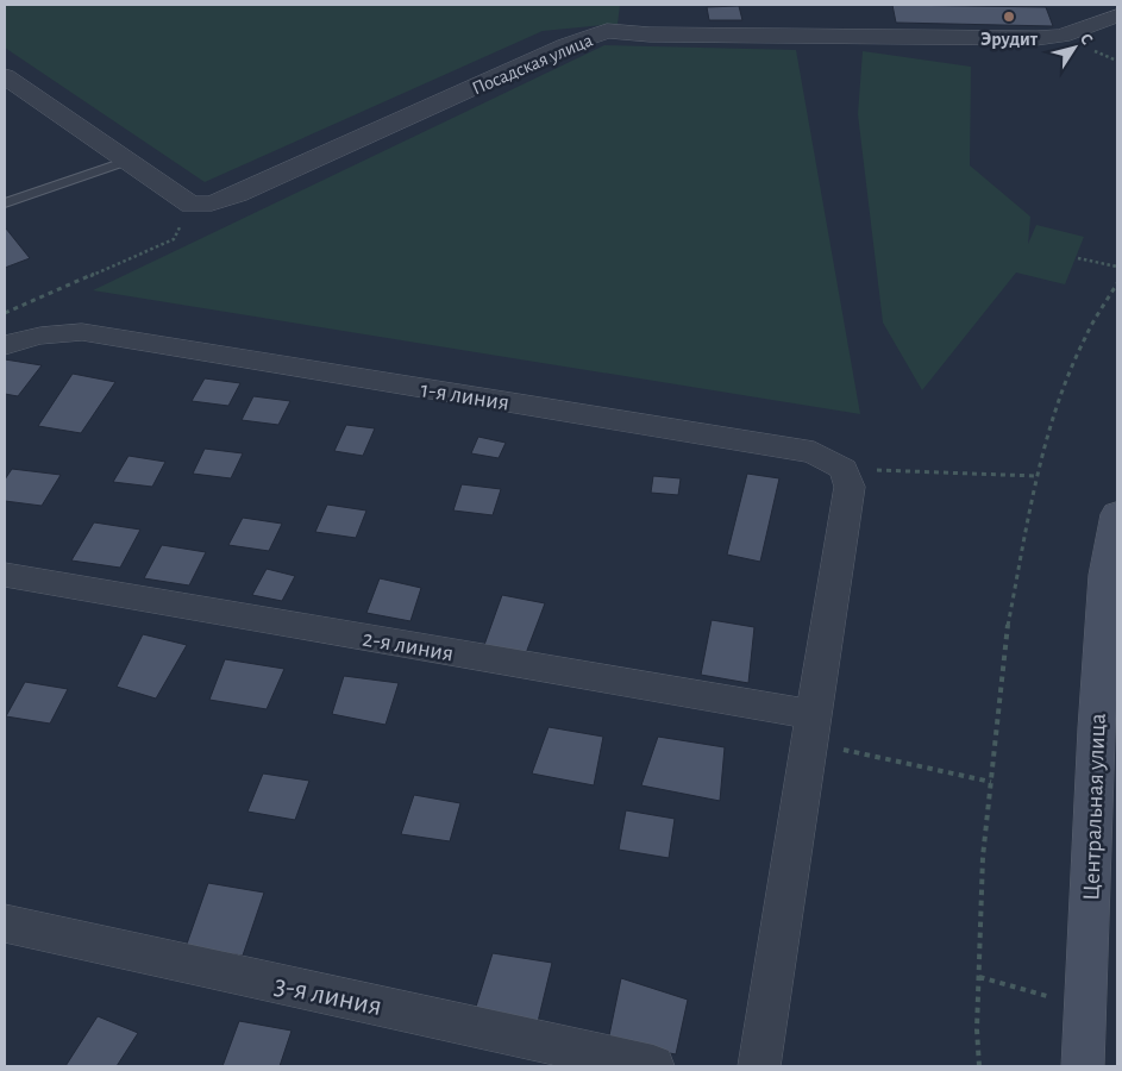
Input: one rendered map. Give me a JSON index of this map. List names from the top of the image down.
{
  "streets": {
    "main road": ["Центральная улица"],
    "street": [
      "Посадская улица",
      "1-я линия",
      "2-я линия",
      "3-я линия"
    ]
  },
  "places": ["Эрудит"],
  "north": "top right"
}
